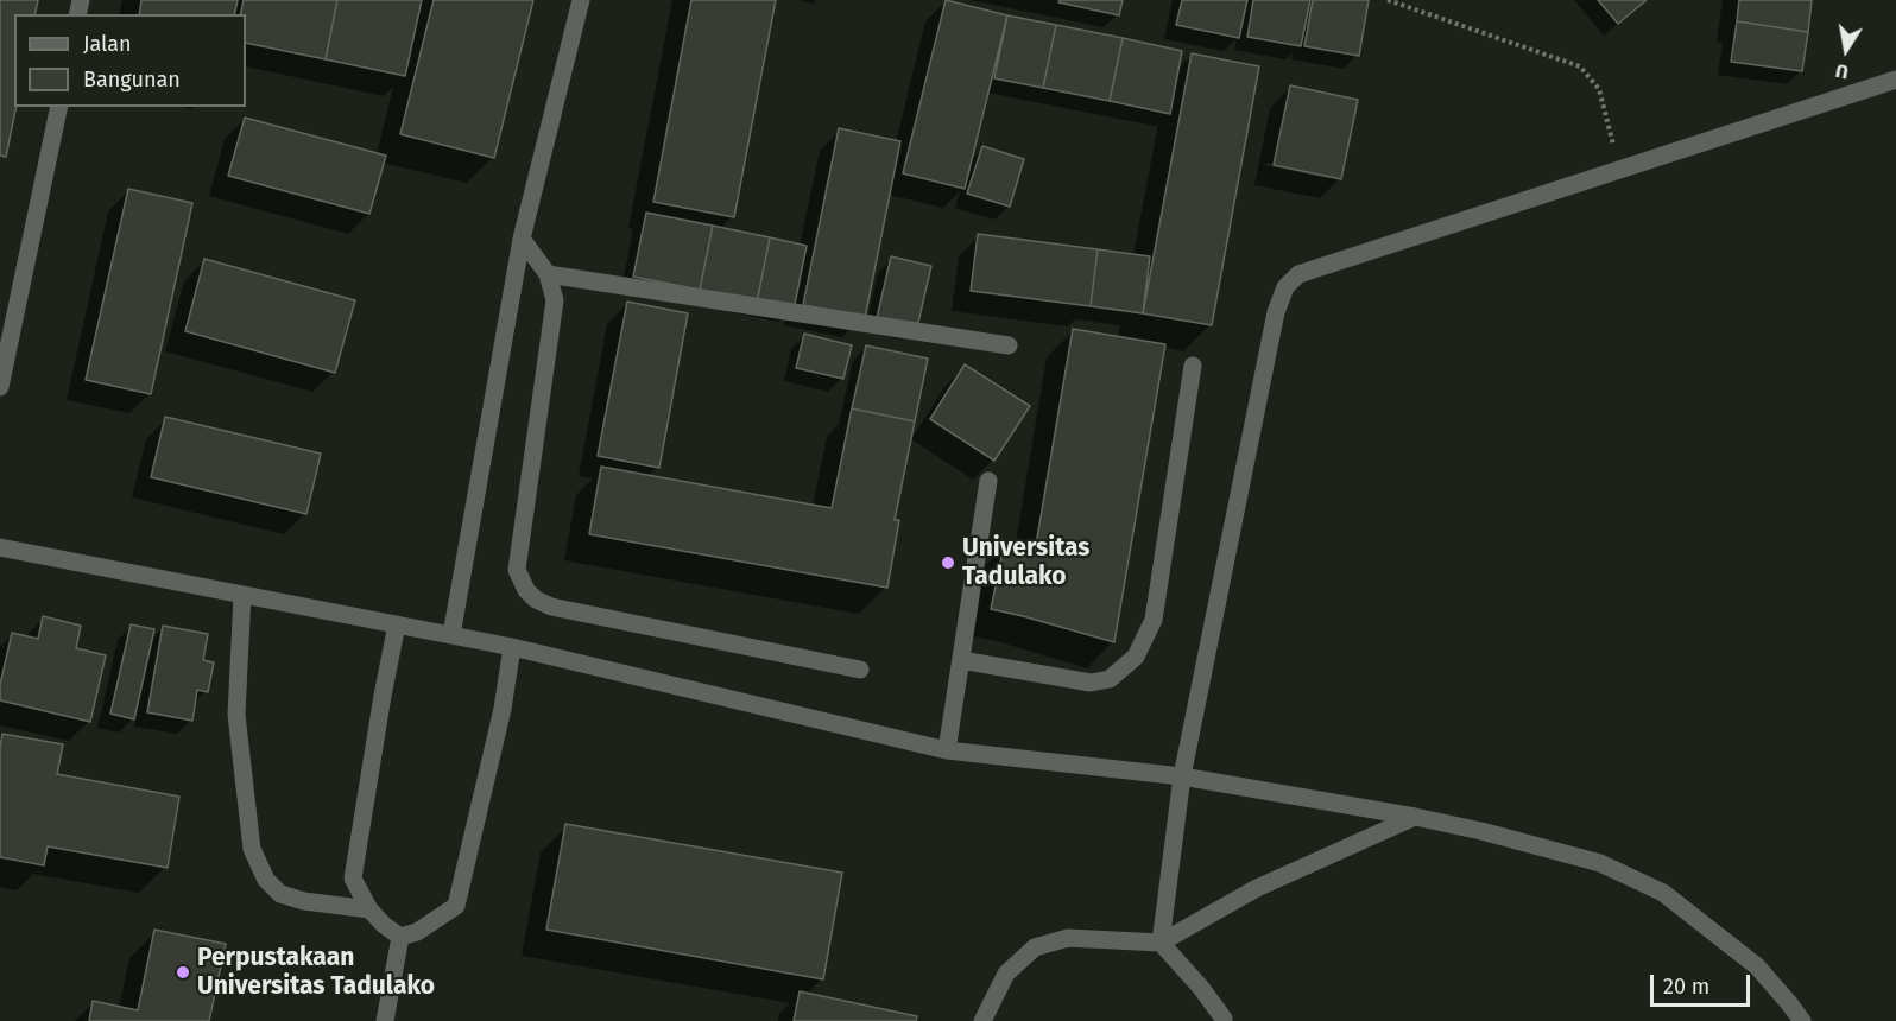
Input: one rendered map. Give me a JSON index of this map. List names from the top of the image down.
{
  "places": ["Universitas Tadulako", "Perpustakaan Universitas Tadulako"],
  "legend": ["Jalan", "Bangunan"],
  "scale_bar": "20 m",
  "north": "bottom"
}
